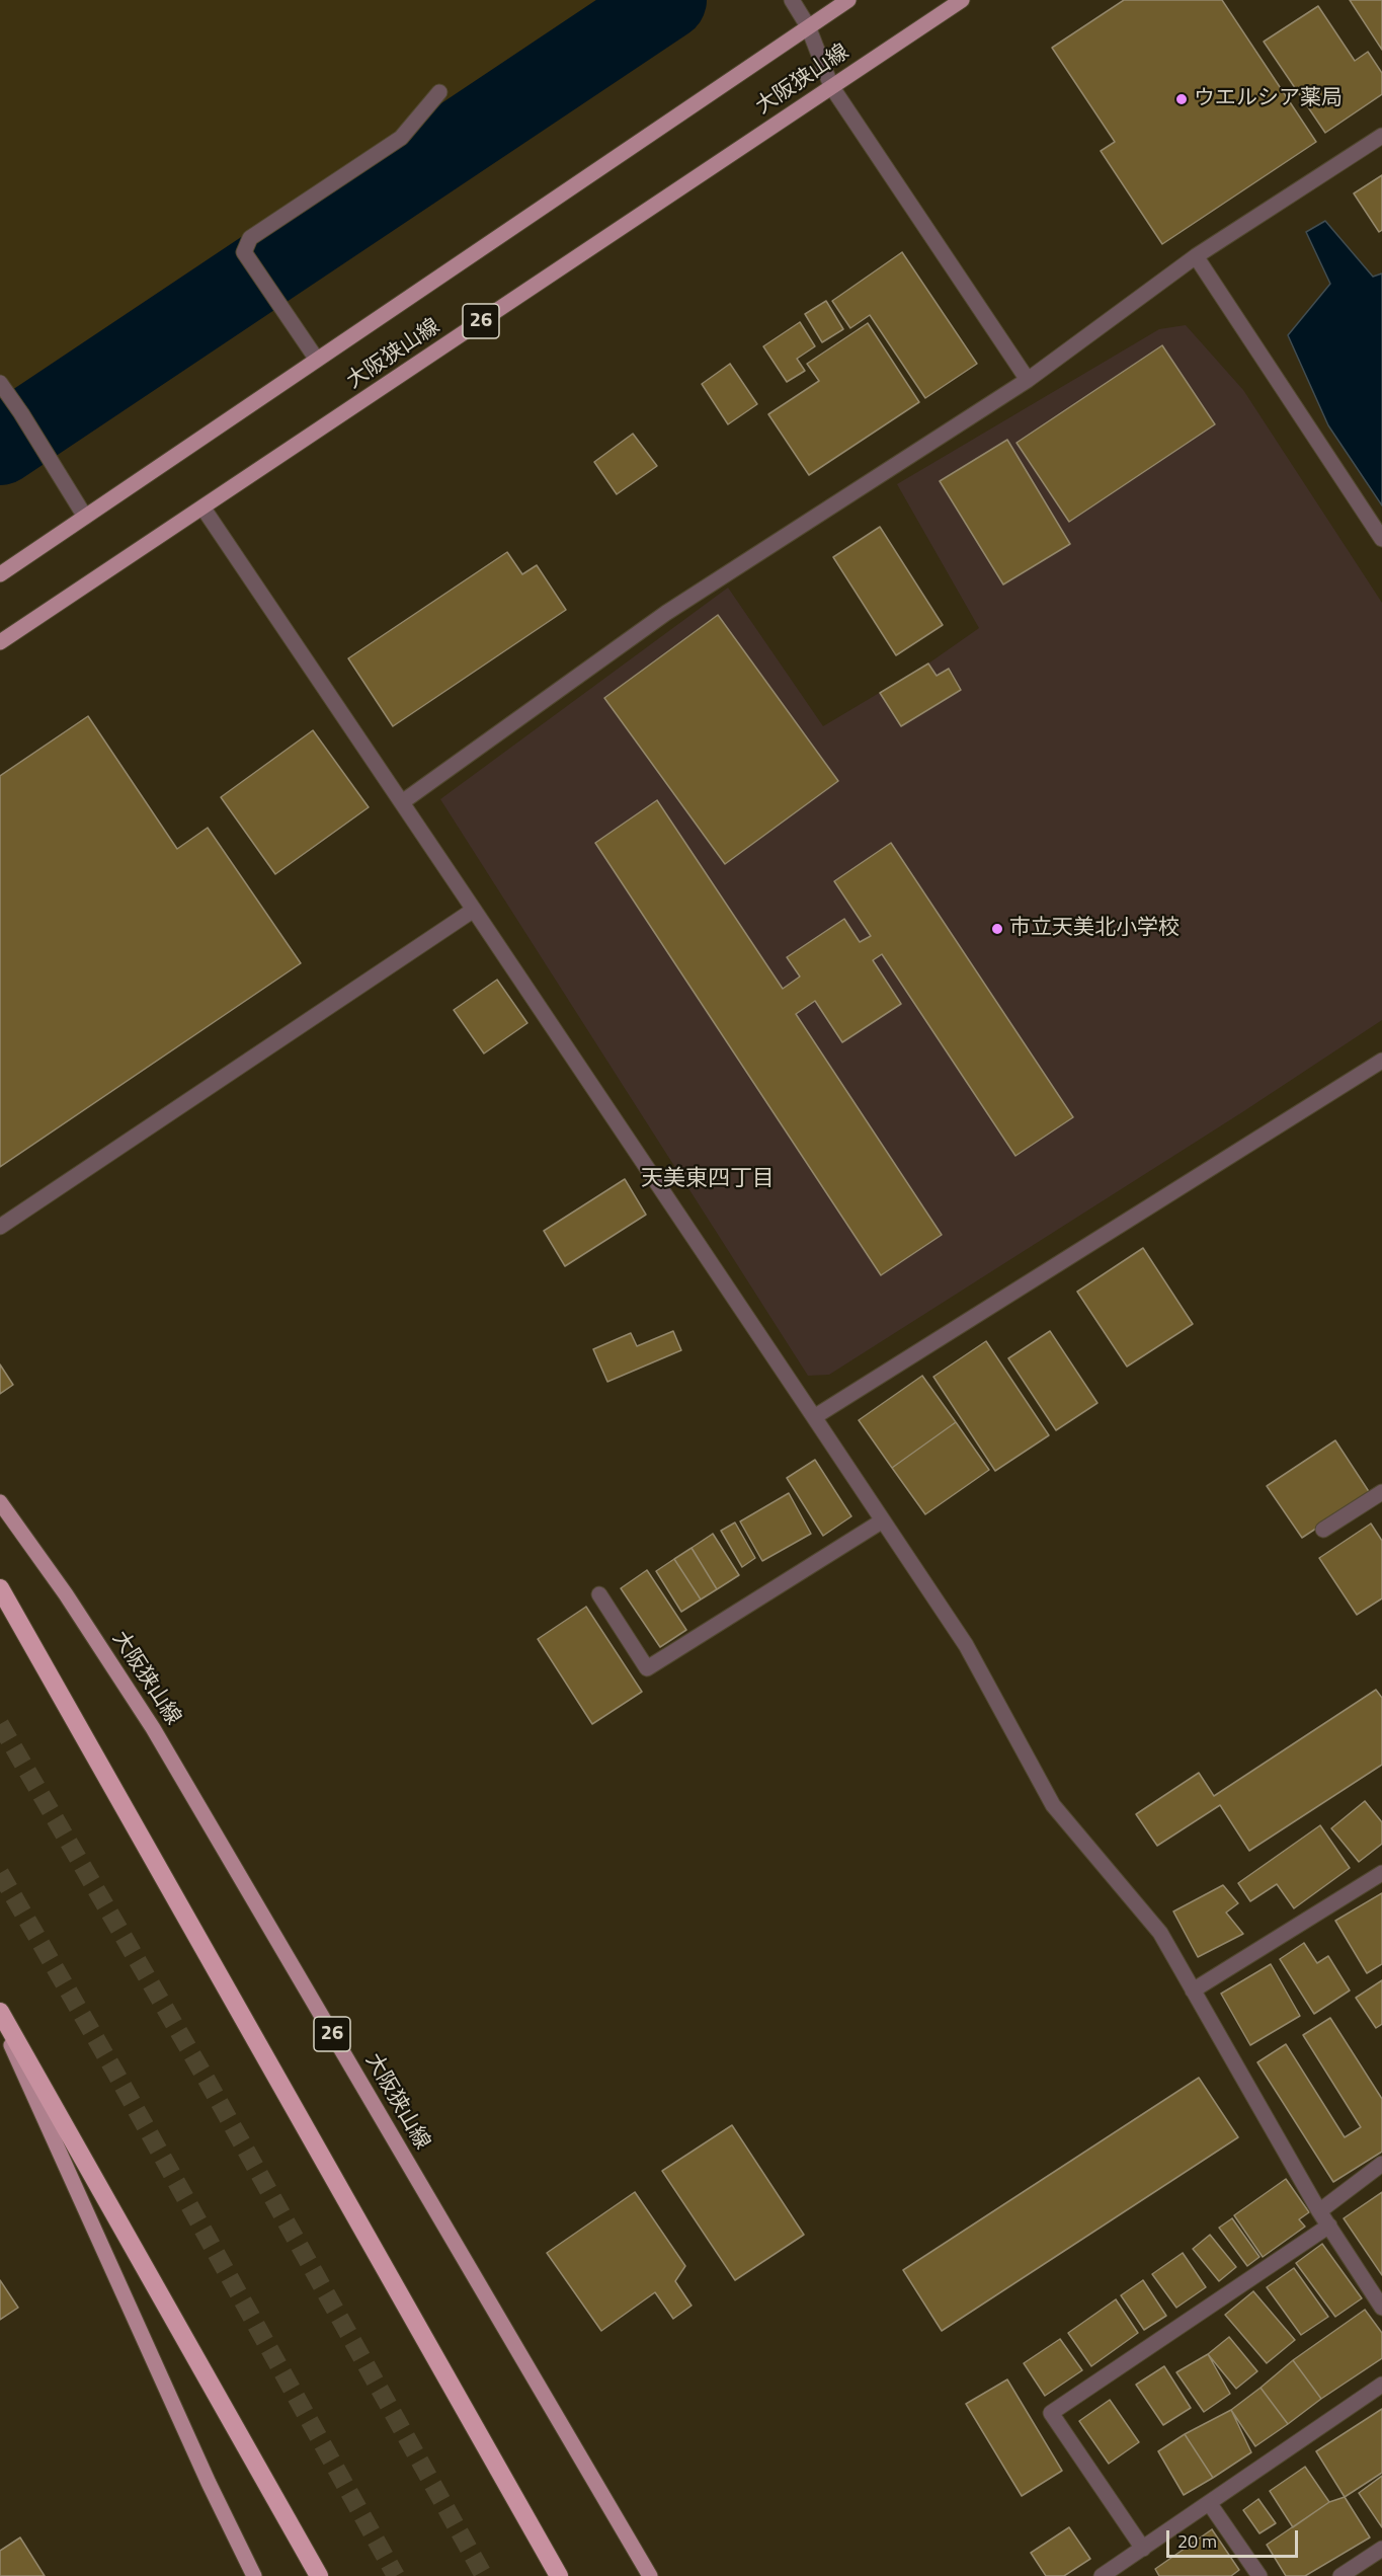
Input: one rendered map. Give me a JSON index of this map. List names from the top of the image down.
{
  "streets": {
    "main road": ["大阪狭山線", "26"]
  },
  "districts": ["天美東四丁目"],
  "places": ["ウエルシア薬局", "市立天美北小学校"],
  "scale_bar": "20 m"
}
